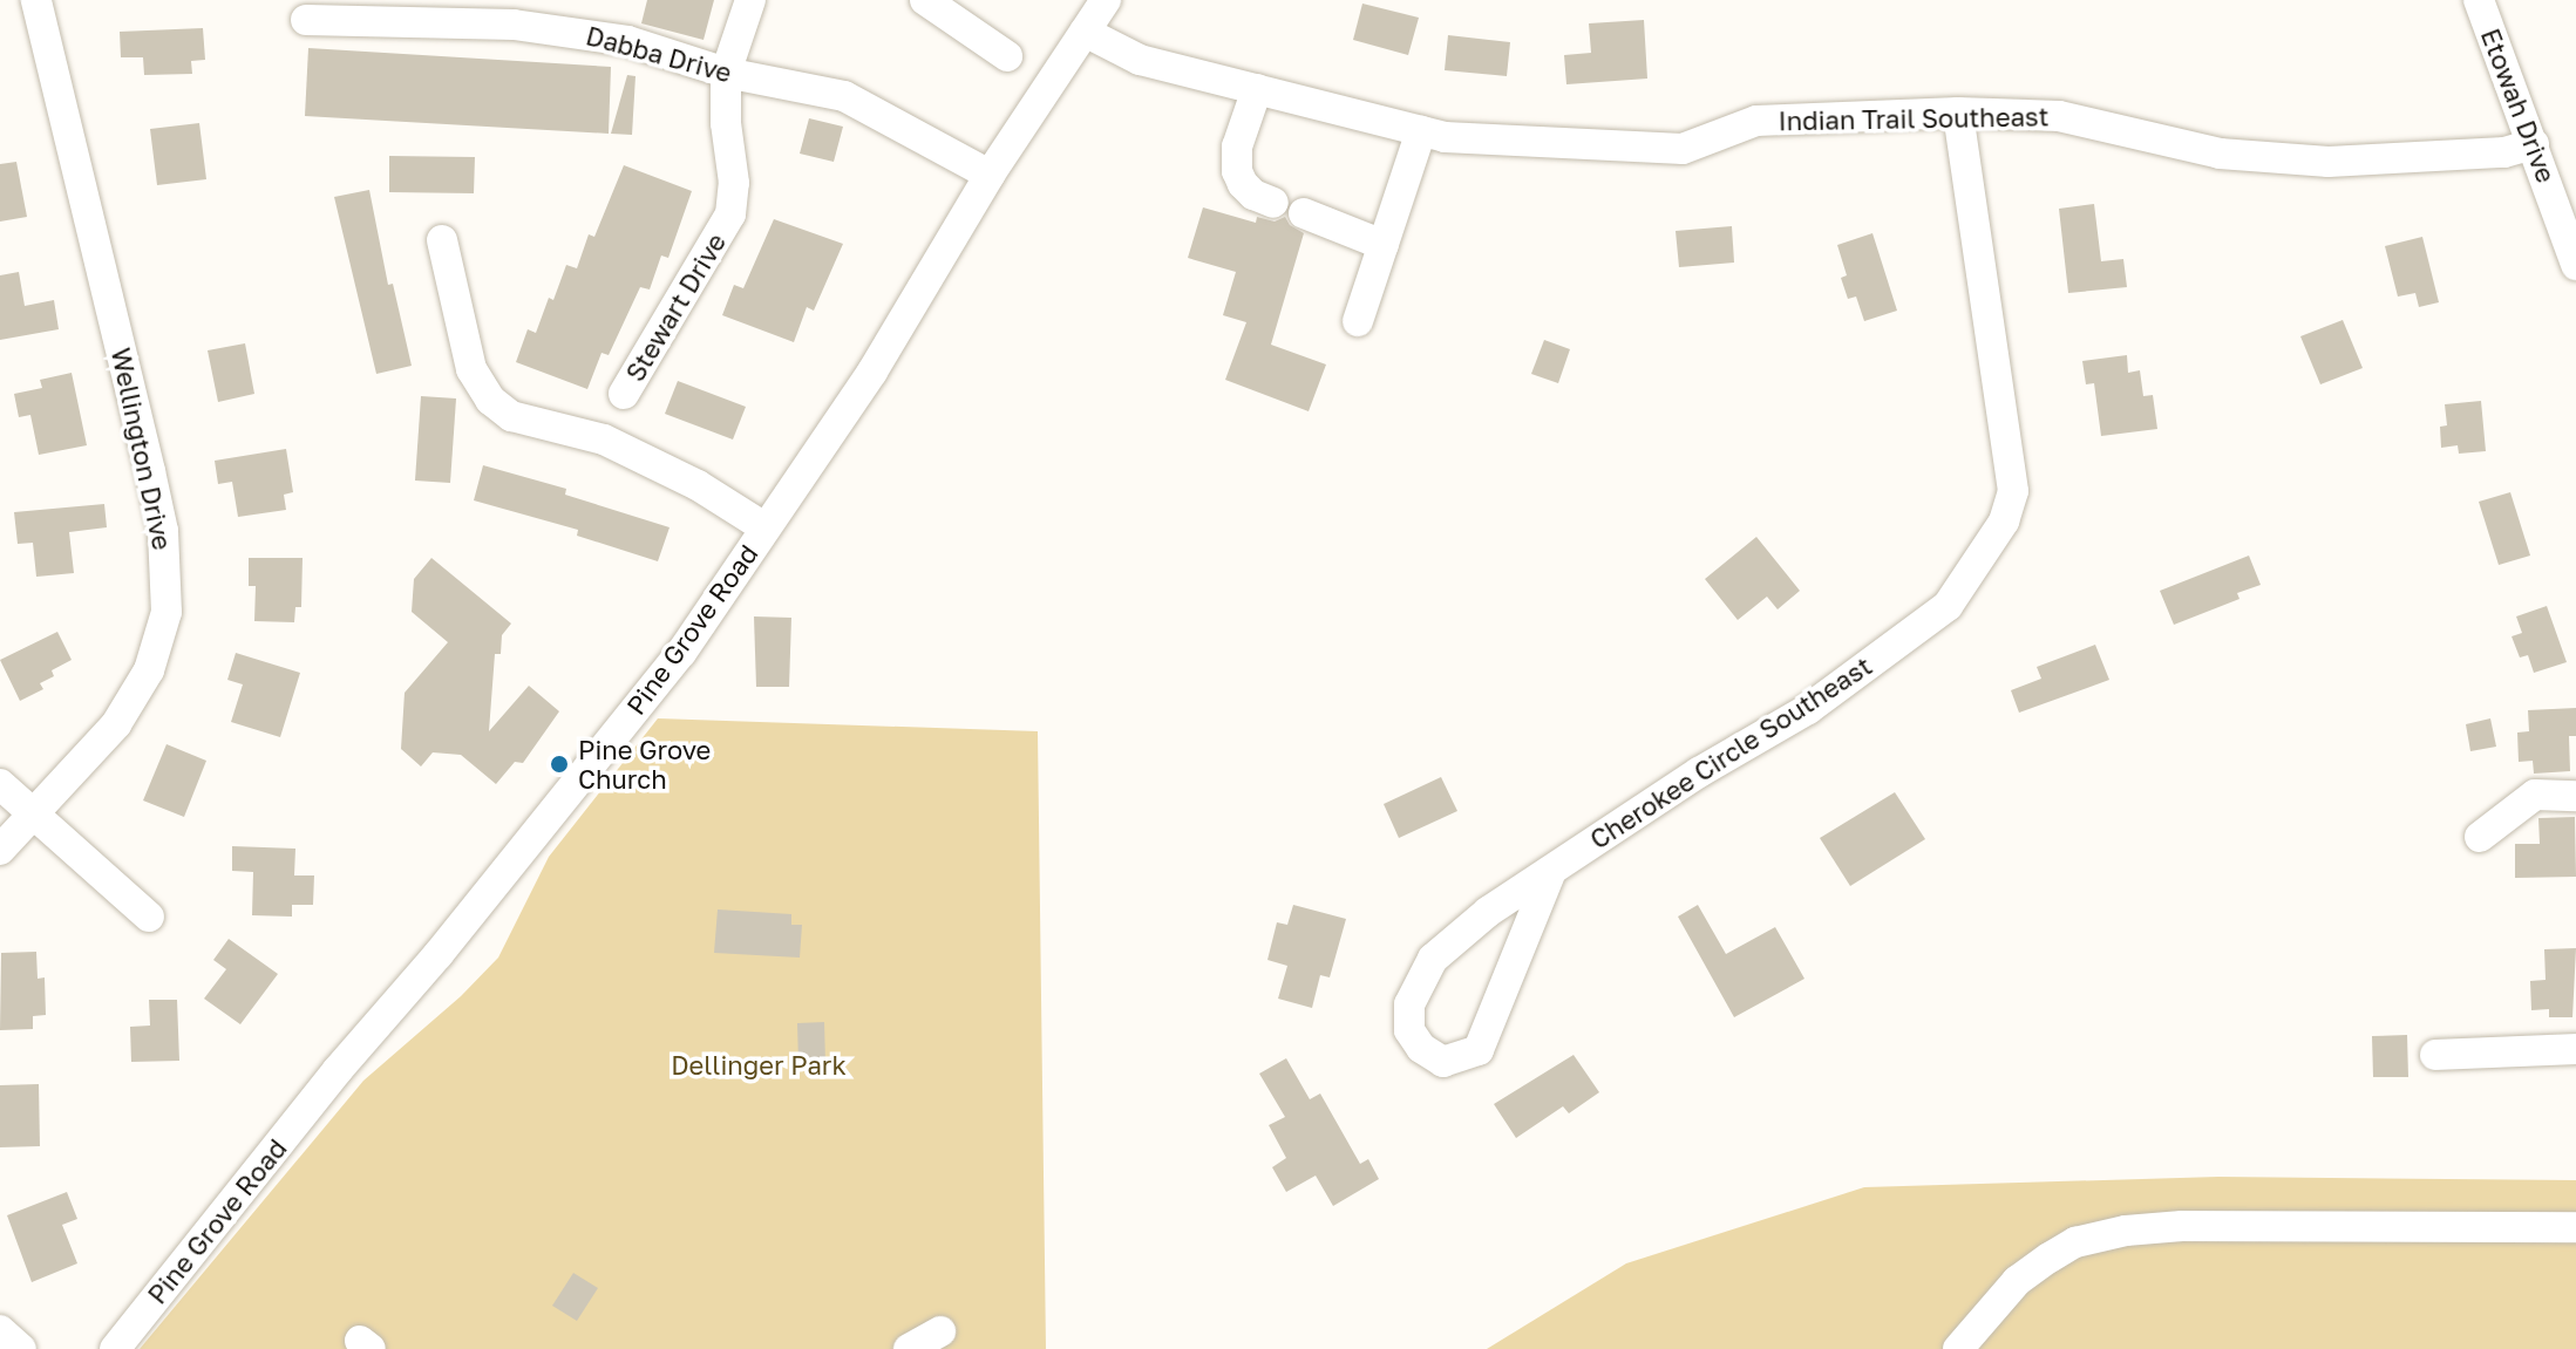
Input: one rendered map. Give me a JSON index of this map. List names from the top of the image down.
{
  "streets": {
    "street": [
      "Dabba Drive",
      "Etowah Drive",
      "Indian Trail Southeast",
      "Stewart Drive",
      "Wellington Drive",
      "Pine Grove Road",
      "Cherokee Circle Southeast"
    ]
  },
  "crossings": [
    ["Dabba Drive", "Stewart Drive"],
    ["Dabba Drive", "Pine Grove Road"],
    ["Etowah Drive", "Indian Trail Southeast"],
    ["Indian Trail Southeast", "Pine Grove Road"],
    ["Indian Trail Southeast", "Cherokee Circle Southeast"]
  ],
  "parks": ["Dellinger Park"],
  "places": ["Pine Grove Church"]
}
